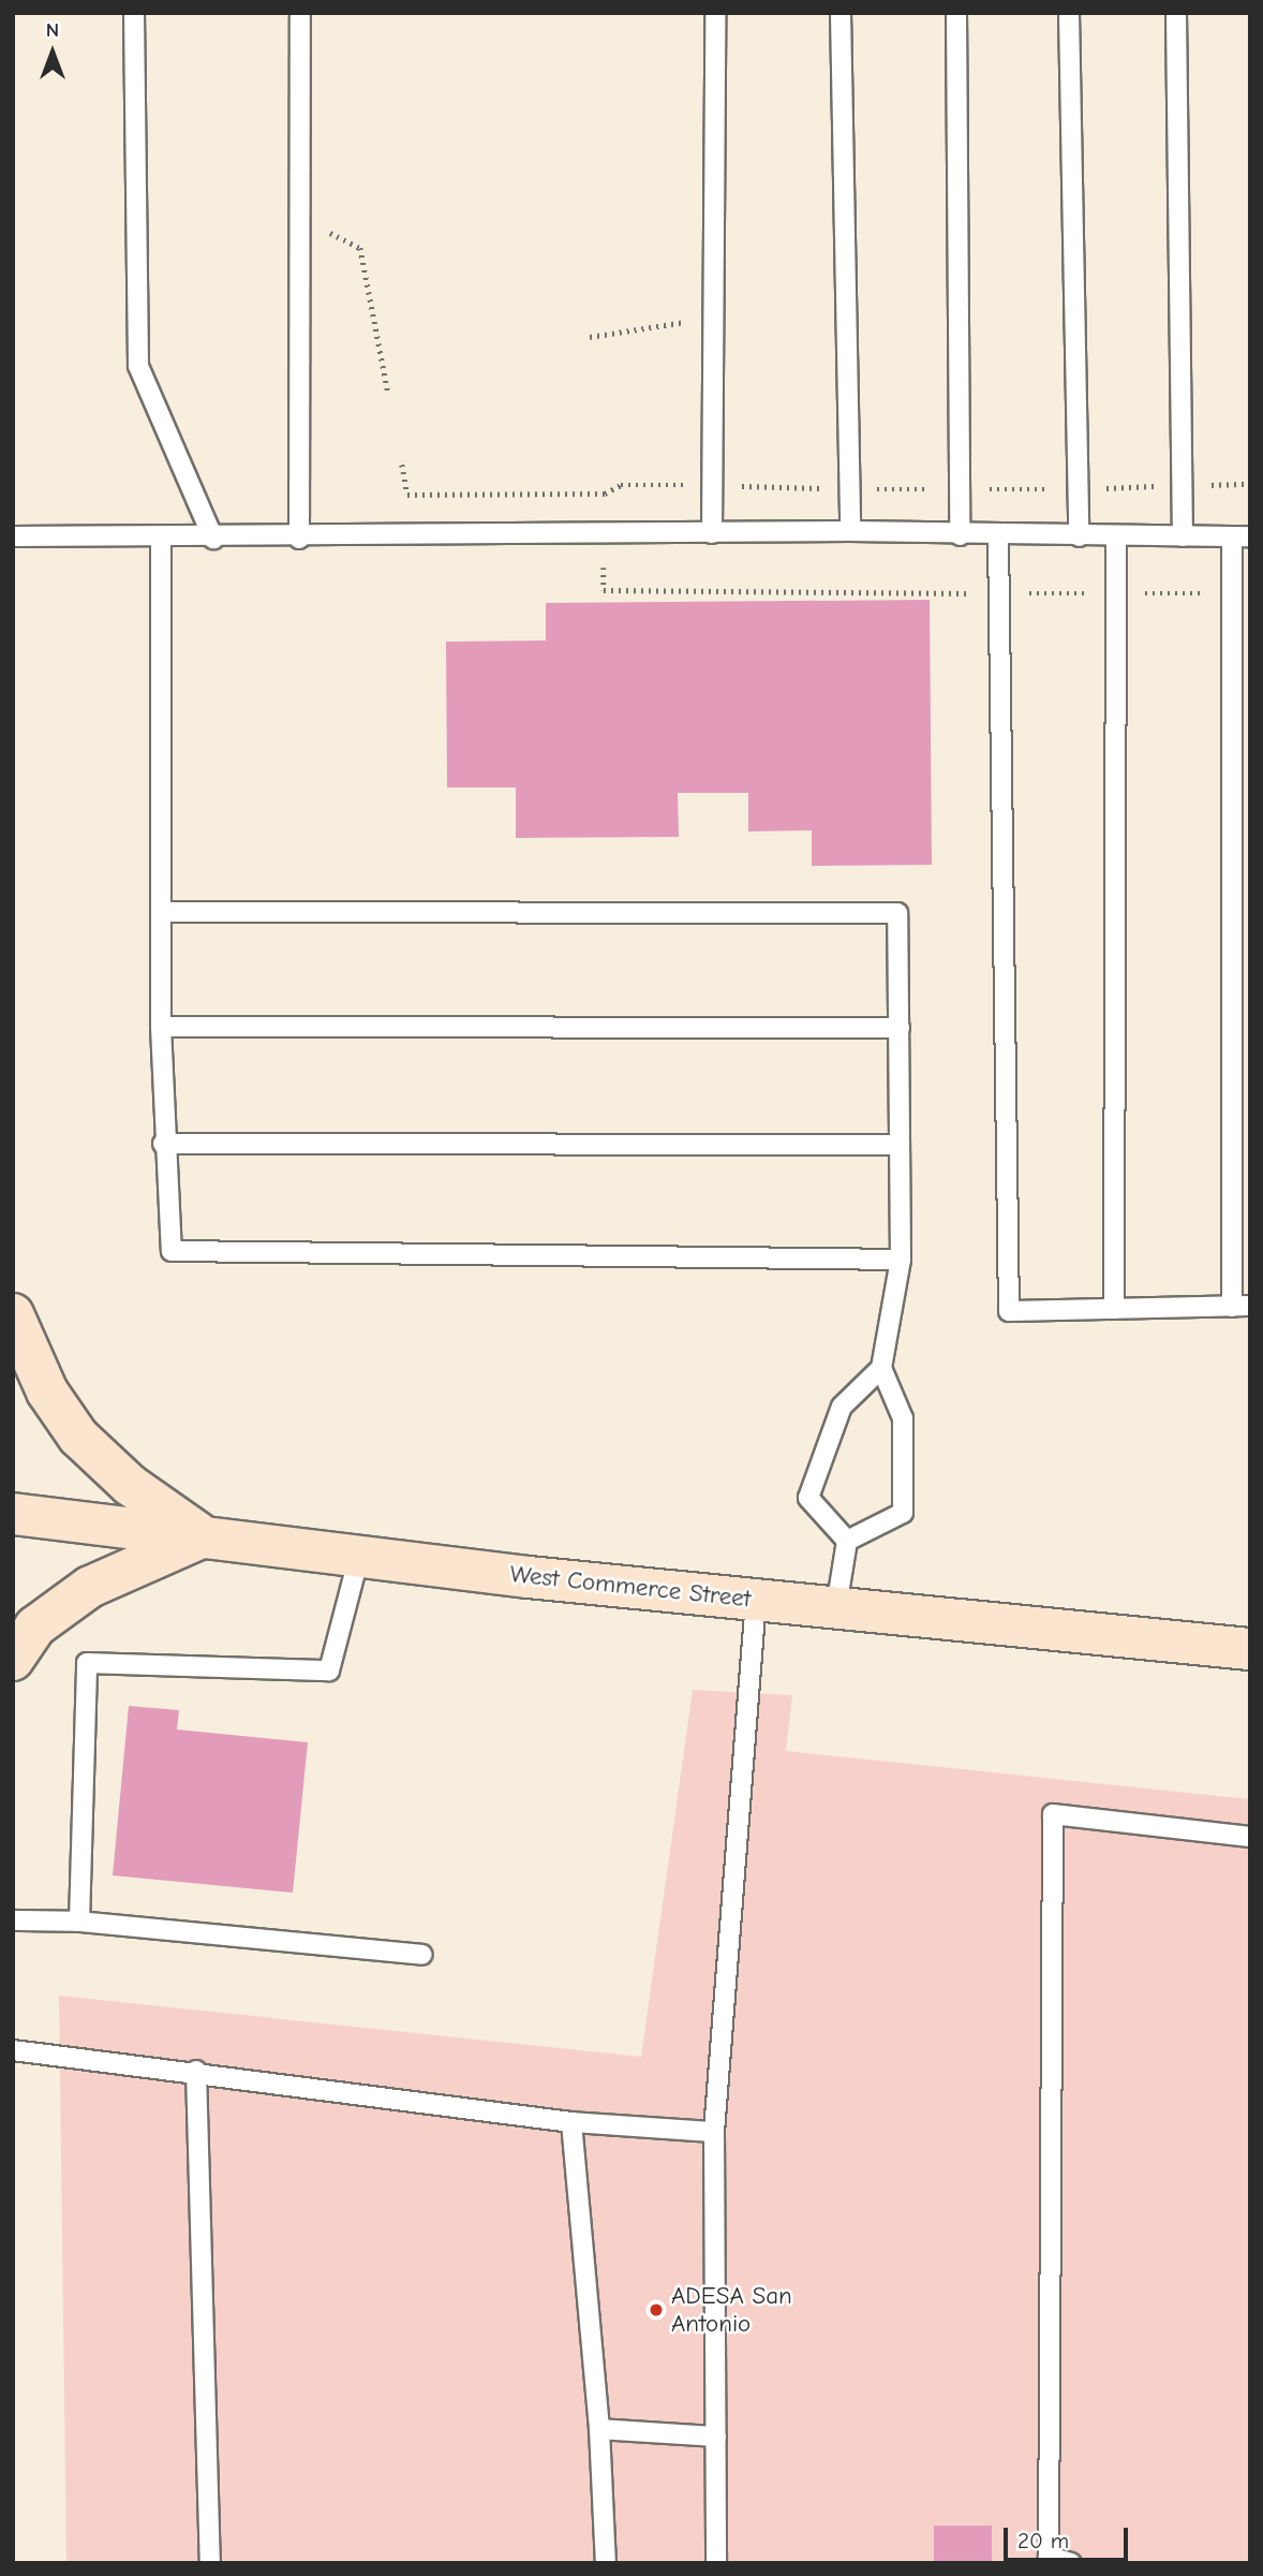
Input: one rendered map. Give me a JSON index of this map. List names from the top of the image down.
{
  "streets": {
    "main road": ["West Commerce Street"]
  },
  "places": ["ADESA San Antonio"],
  "scale_bar": "20 m",
  "north": "top"
}
